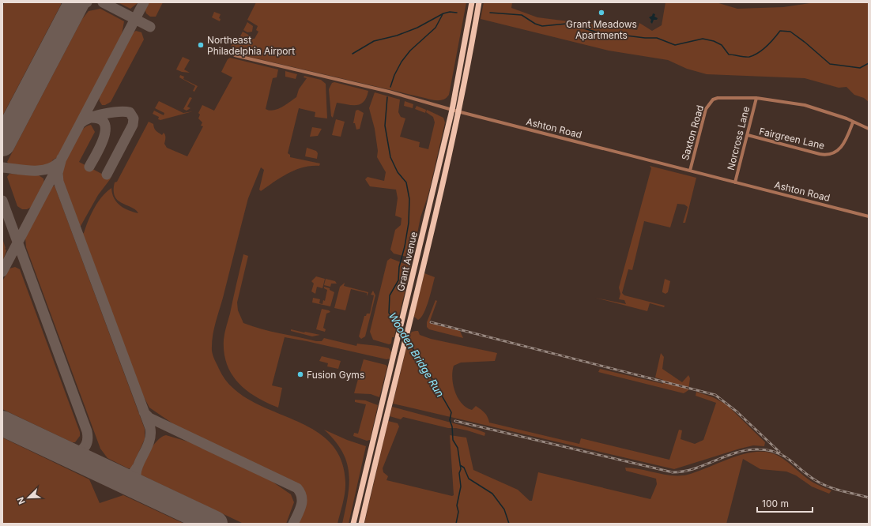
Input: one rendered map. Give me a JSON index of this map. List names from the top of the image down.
{
  "streets": {
    "main road": ["Grant Avenue"],
    "street": [
      "Ashton Road",
      "Saxton Road",
      "Norcross Lane",
      "Fairgreen Lane"
    ]
  },
  "crossings": [
    ["Ashton Road", "Saxton Road"],
    ["Ashton Road", "Norcross Lane"],
    ["Ashton Road", "Grant Avenue"],
    ["Saxton Road", "Norcross Lane"],
    ["Norcross Lane", "Fairgreen Lane"]
  ],
  "water": ["Wooden Bridge Run"],
  "places": ["Grant Meadows Apartments", "Northeast Philadelphia Airport", "Fusion Gyms"],
  "scale_bar": "100 m",
  "north": "bottom left"
}
